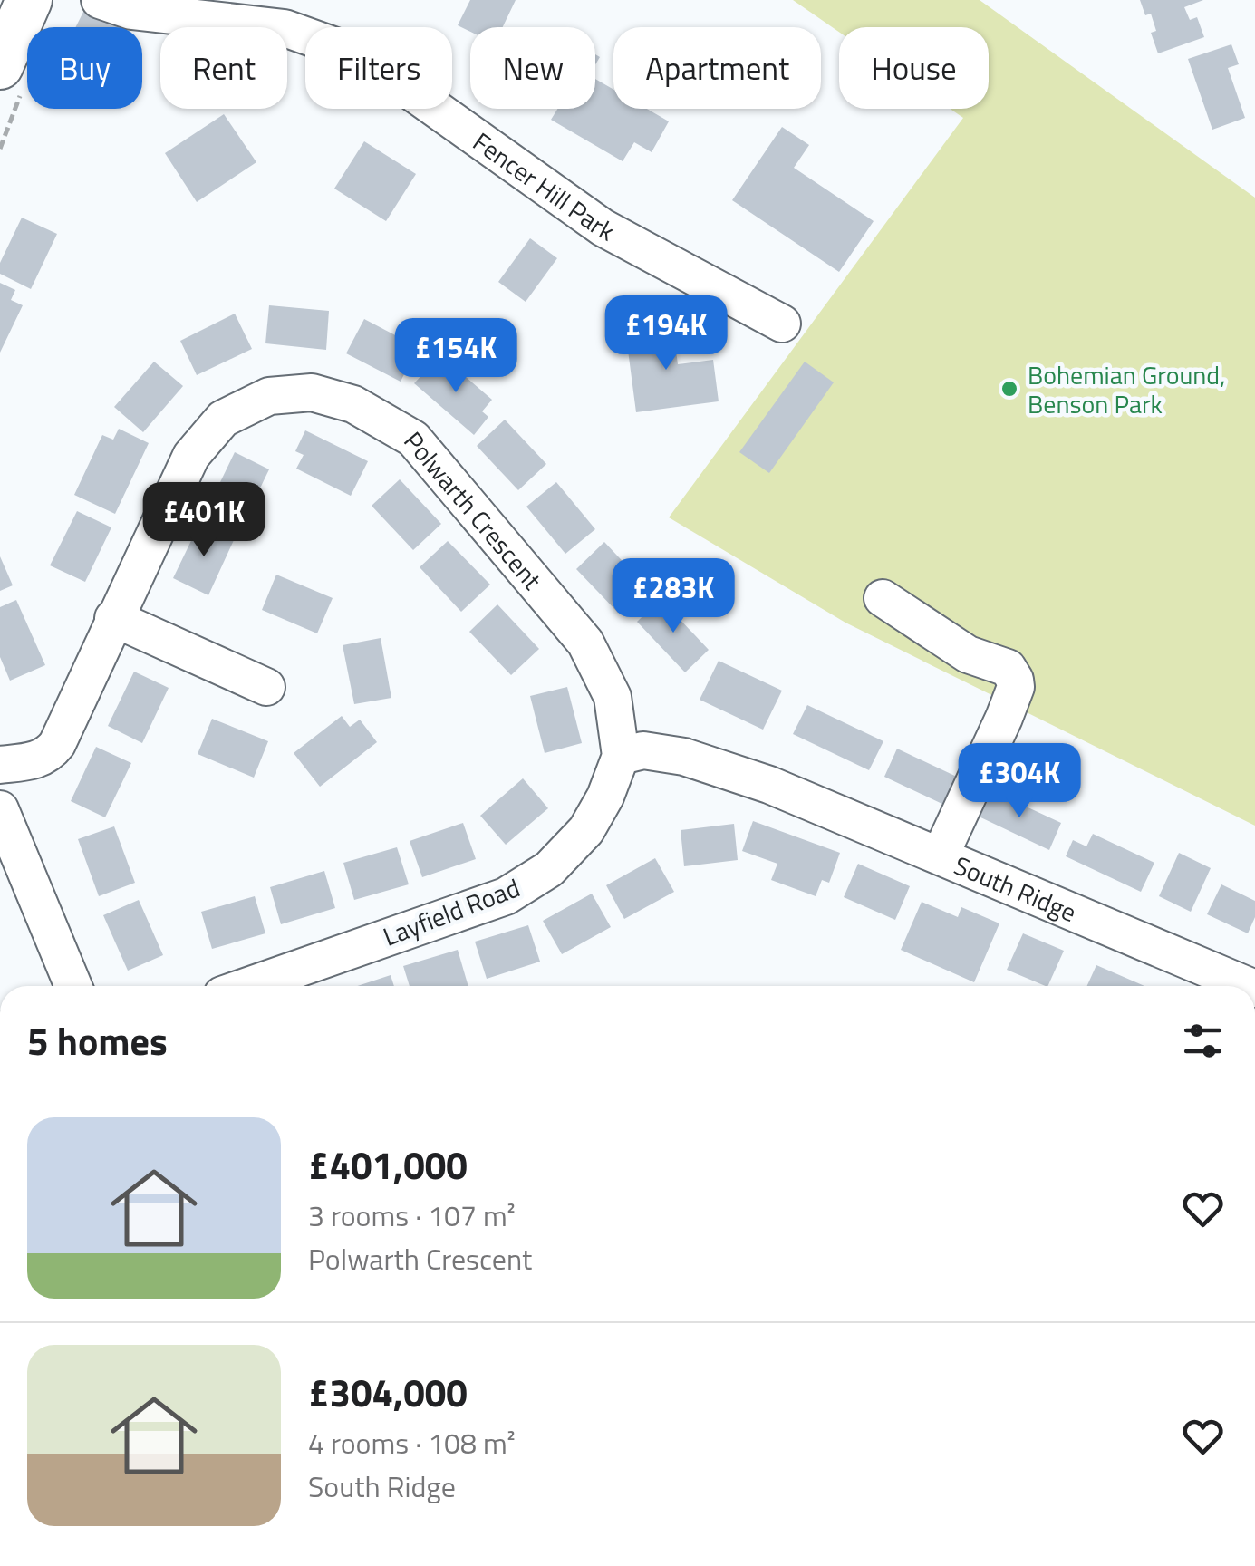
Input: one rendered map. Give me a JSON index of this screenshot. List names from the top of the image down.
{
  "streets": {
    "street": [
      "Fencer Hill Park",
      "Polwarth Crescent",
      "South Ridge",
      "Layfield Road"
    ]
  },
  "crossings": [
    ["Polwarth Crescent", "South Ridge"],
    ["Polwarth Crescent", "Layfield Road"],
    ["South Ridge", "Layfield Road"]
  ],
  "places": ["Bohemian Ground, Benson Park"],
  "page": {
    "chip": [
      "Buy",
      "Rent",
      "Filters",
      "New",
      "Apartment",
      "House"
    ],
    "price": [
      "£194K",
      "£154K",
      "£401K",
      "£283K",
      "£304K"
    ],
    "heading": "5 homes",
    "list": [
      {
        "name": "£401,000",
        "note": "3 rooms · 107 m² · Polwarth Crescent"
      },
      {
        "name": "£304,000",
        "note": "4 rooms · 108 m² · South Ridge"
      }
    ]
  }
}
